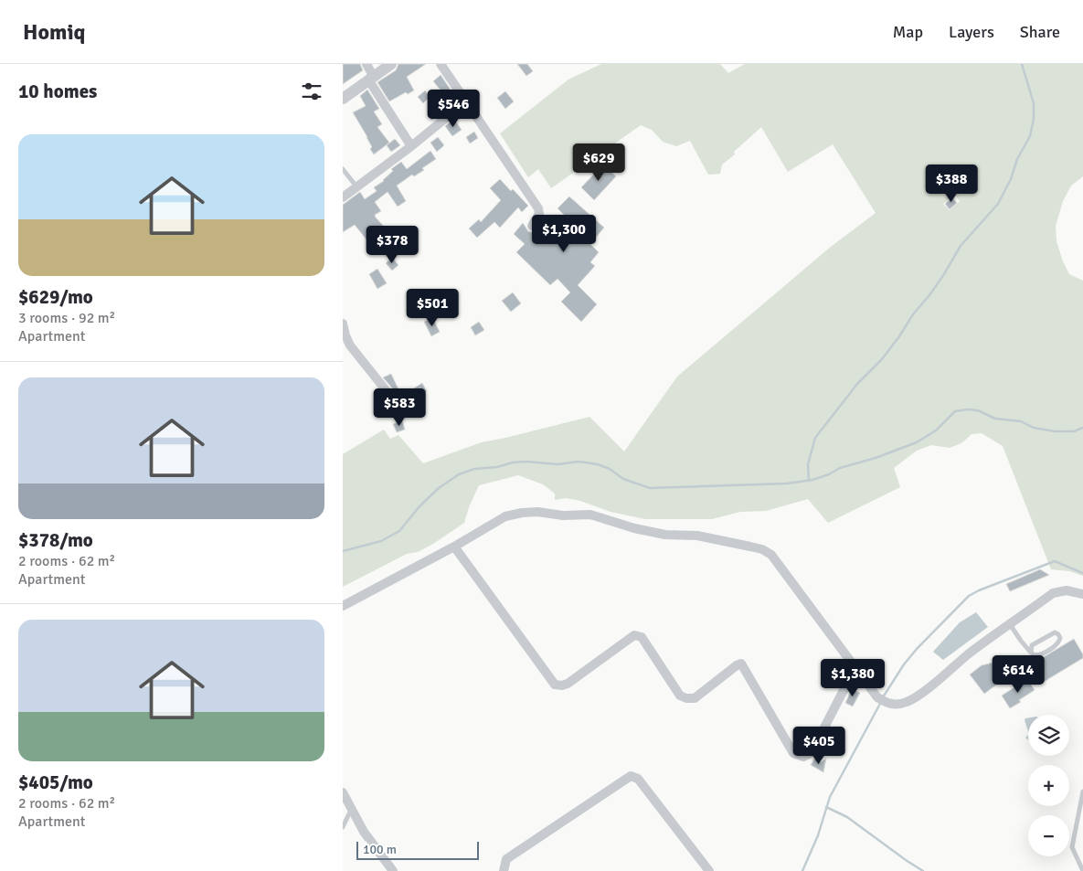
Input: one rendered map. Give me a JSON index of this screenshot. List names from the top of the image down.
{
  "scale_bar": "100 m",
  "page": {
    "header": "Homiq",
    "nav": ["Map", "Layers", "Share"],
    "heading": "10 homes",
    "price": [
      "$546",
      "$629",
      "$388",
      "$1,300",
      "$378",
      "$501",
      "$583",
      "$614",
      "$1,380",
      "$405"
    ],
    "list": [
      {
        "name": "$629/mo",
        "note": "3 rooms · 92 m² · Apartment"
      },
      {
        "name": "$378/mo",
        "note": "2 rooms · 62 m² · Apartment"
      },
      {
        "name": "$405/mo",
        "note": "2 rooms · 62 m² · Apartment"
      }
    ],
    "map_buttons": ["+", "−"],
    "scale": "100 m"
  }
}
